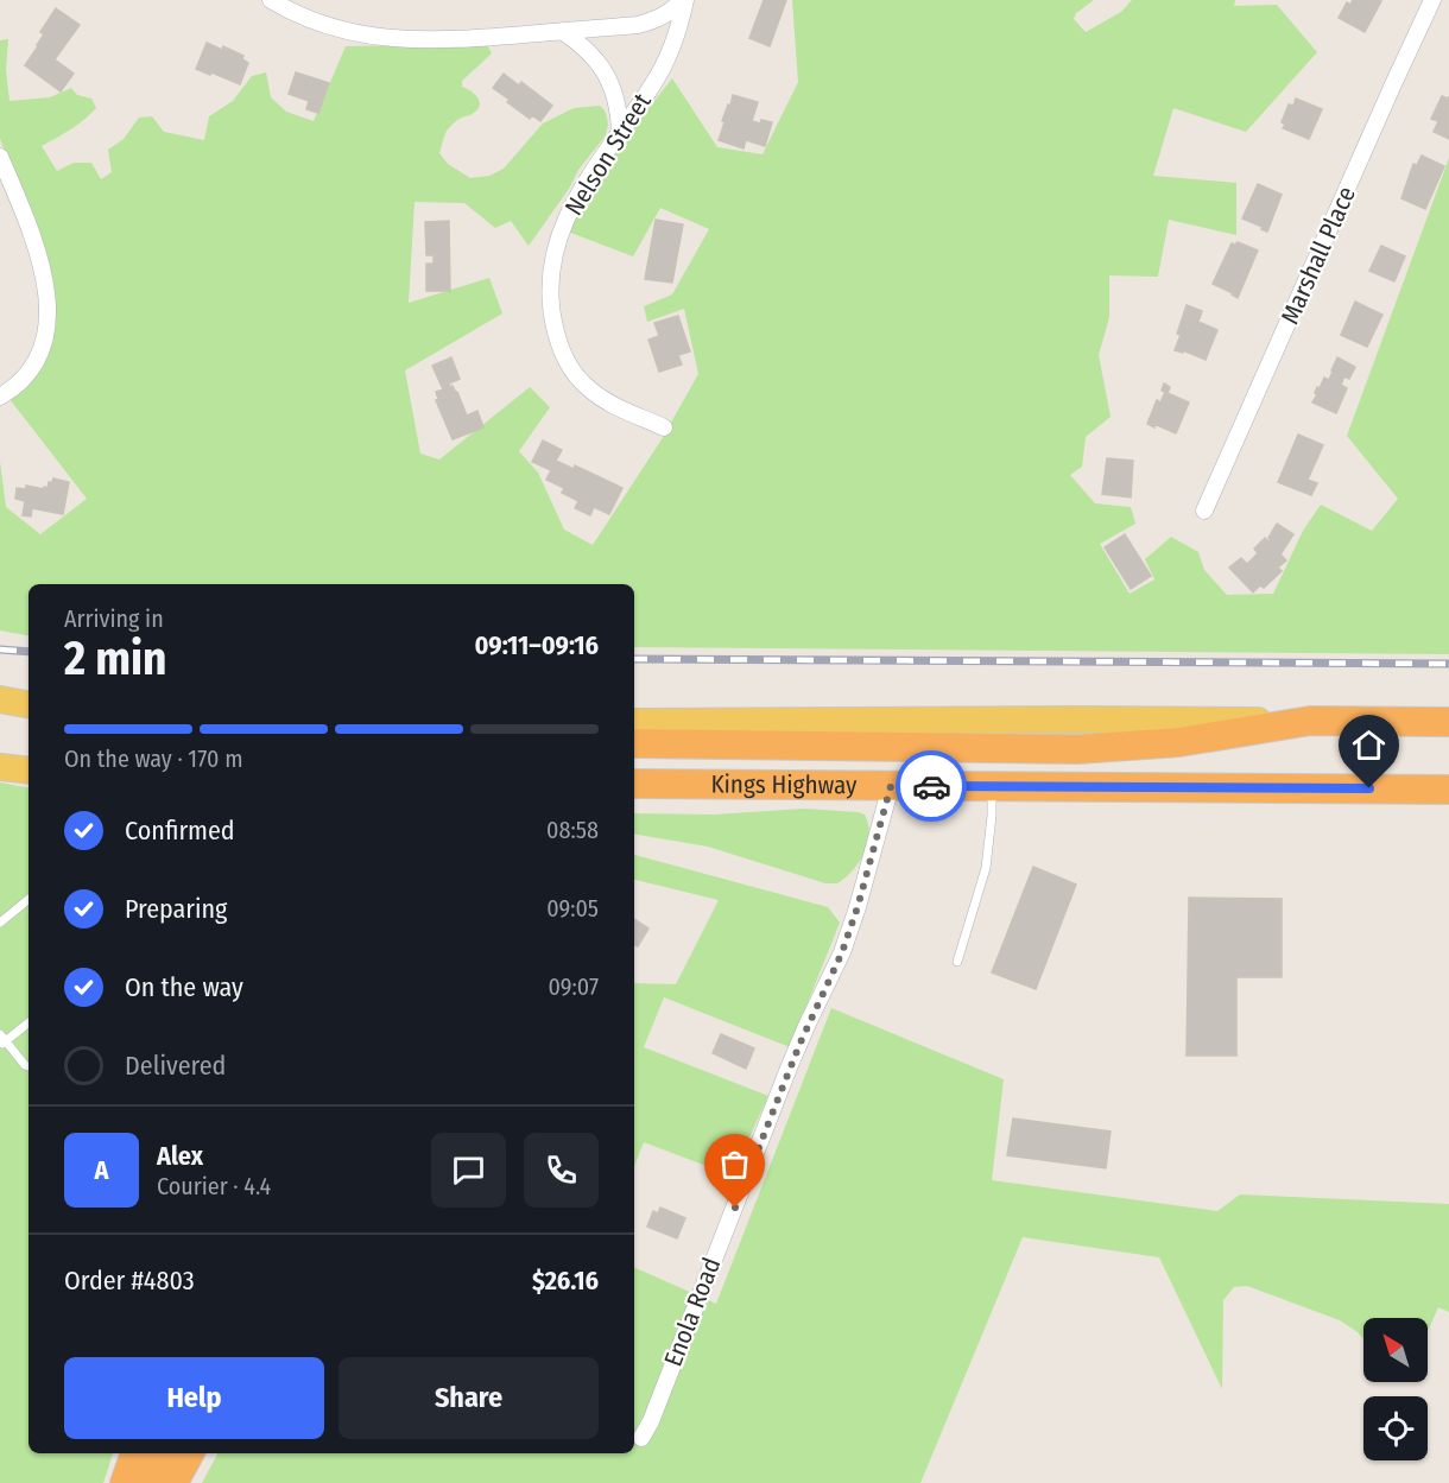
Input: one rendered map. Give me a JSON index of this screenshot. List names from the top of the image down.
{
  "streets": {
    "highway": ["Kings Highway"],
    "street": ["Nelson Street", "Marshall Place", "Enola Road"]
  },
  "crossings": [
    ["Kings Highway", "Enola Road"]
  ],
  "north": "top left",
  "page": {
    "heading": ["2 min", "Arriving in", "09:11–09:16"],
    "panel": [
      "Alex",
      "Courier · 4.4",
      "Order #4803",
      "$26.16"
    ],
    "bar": "On the way · 170 m",
    "list": [
      ["Confirmed", "08:58"],
      ["Preparing", "09:05"],
      ["On the way", "09:07"],
      "Delivered"
    ],
    "round": "A",
    "buttons": ["Help", "Share"]
  }
}
